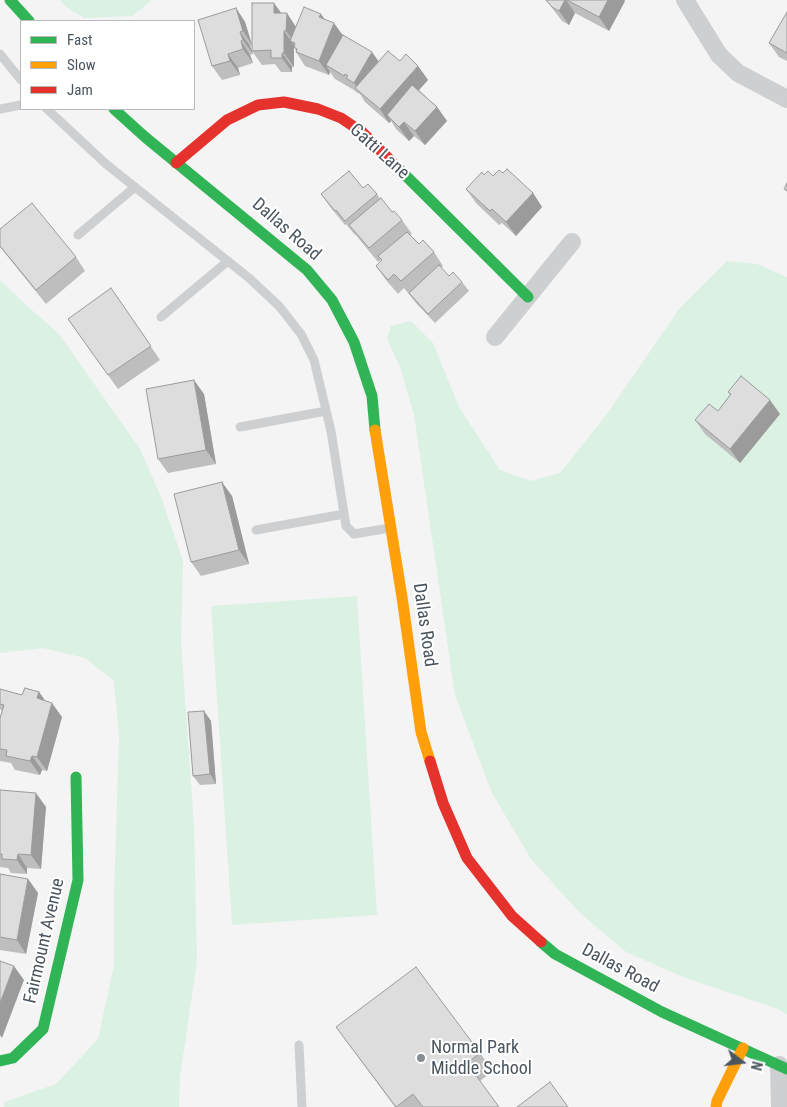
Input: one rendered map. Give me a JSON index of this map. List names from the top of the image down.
{
  "streets": {
    "street": ["Gatti Lane", "Dallas Road", "Fairmount Avenue"]
  },
  "crossings": [
    ["Gatti Lane", "Dallas Road"]
  ],
  "places": ["Normal Park Middle School"],
  "legend": ["Fast", "Slow", "Jam"],
  "north": "right"
}
